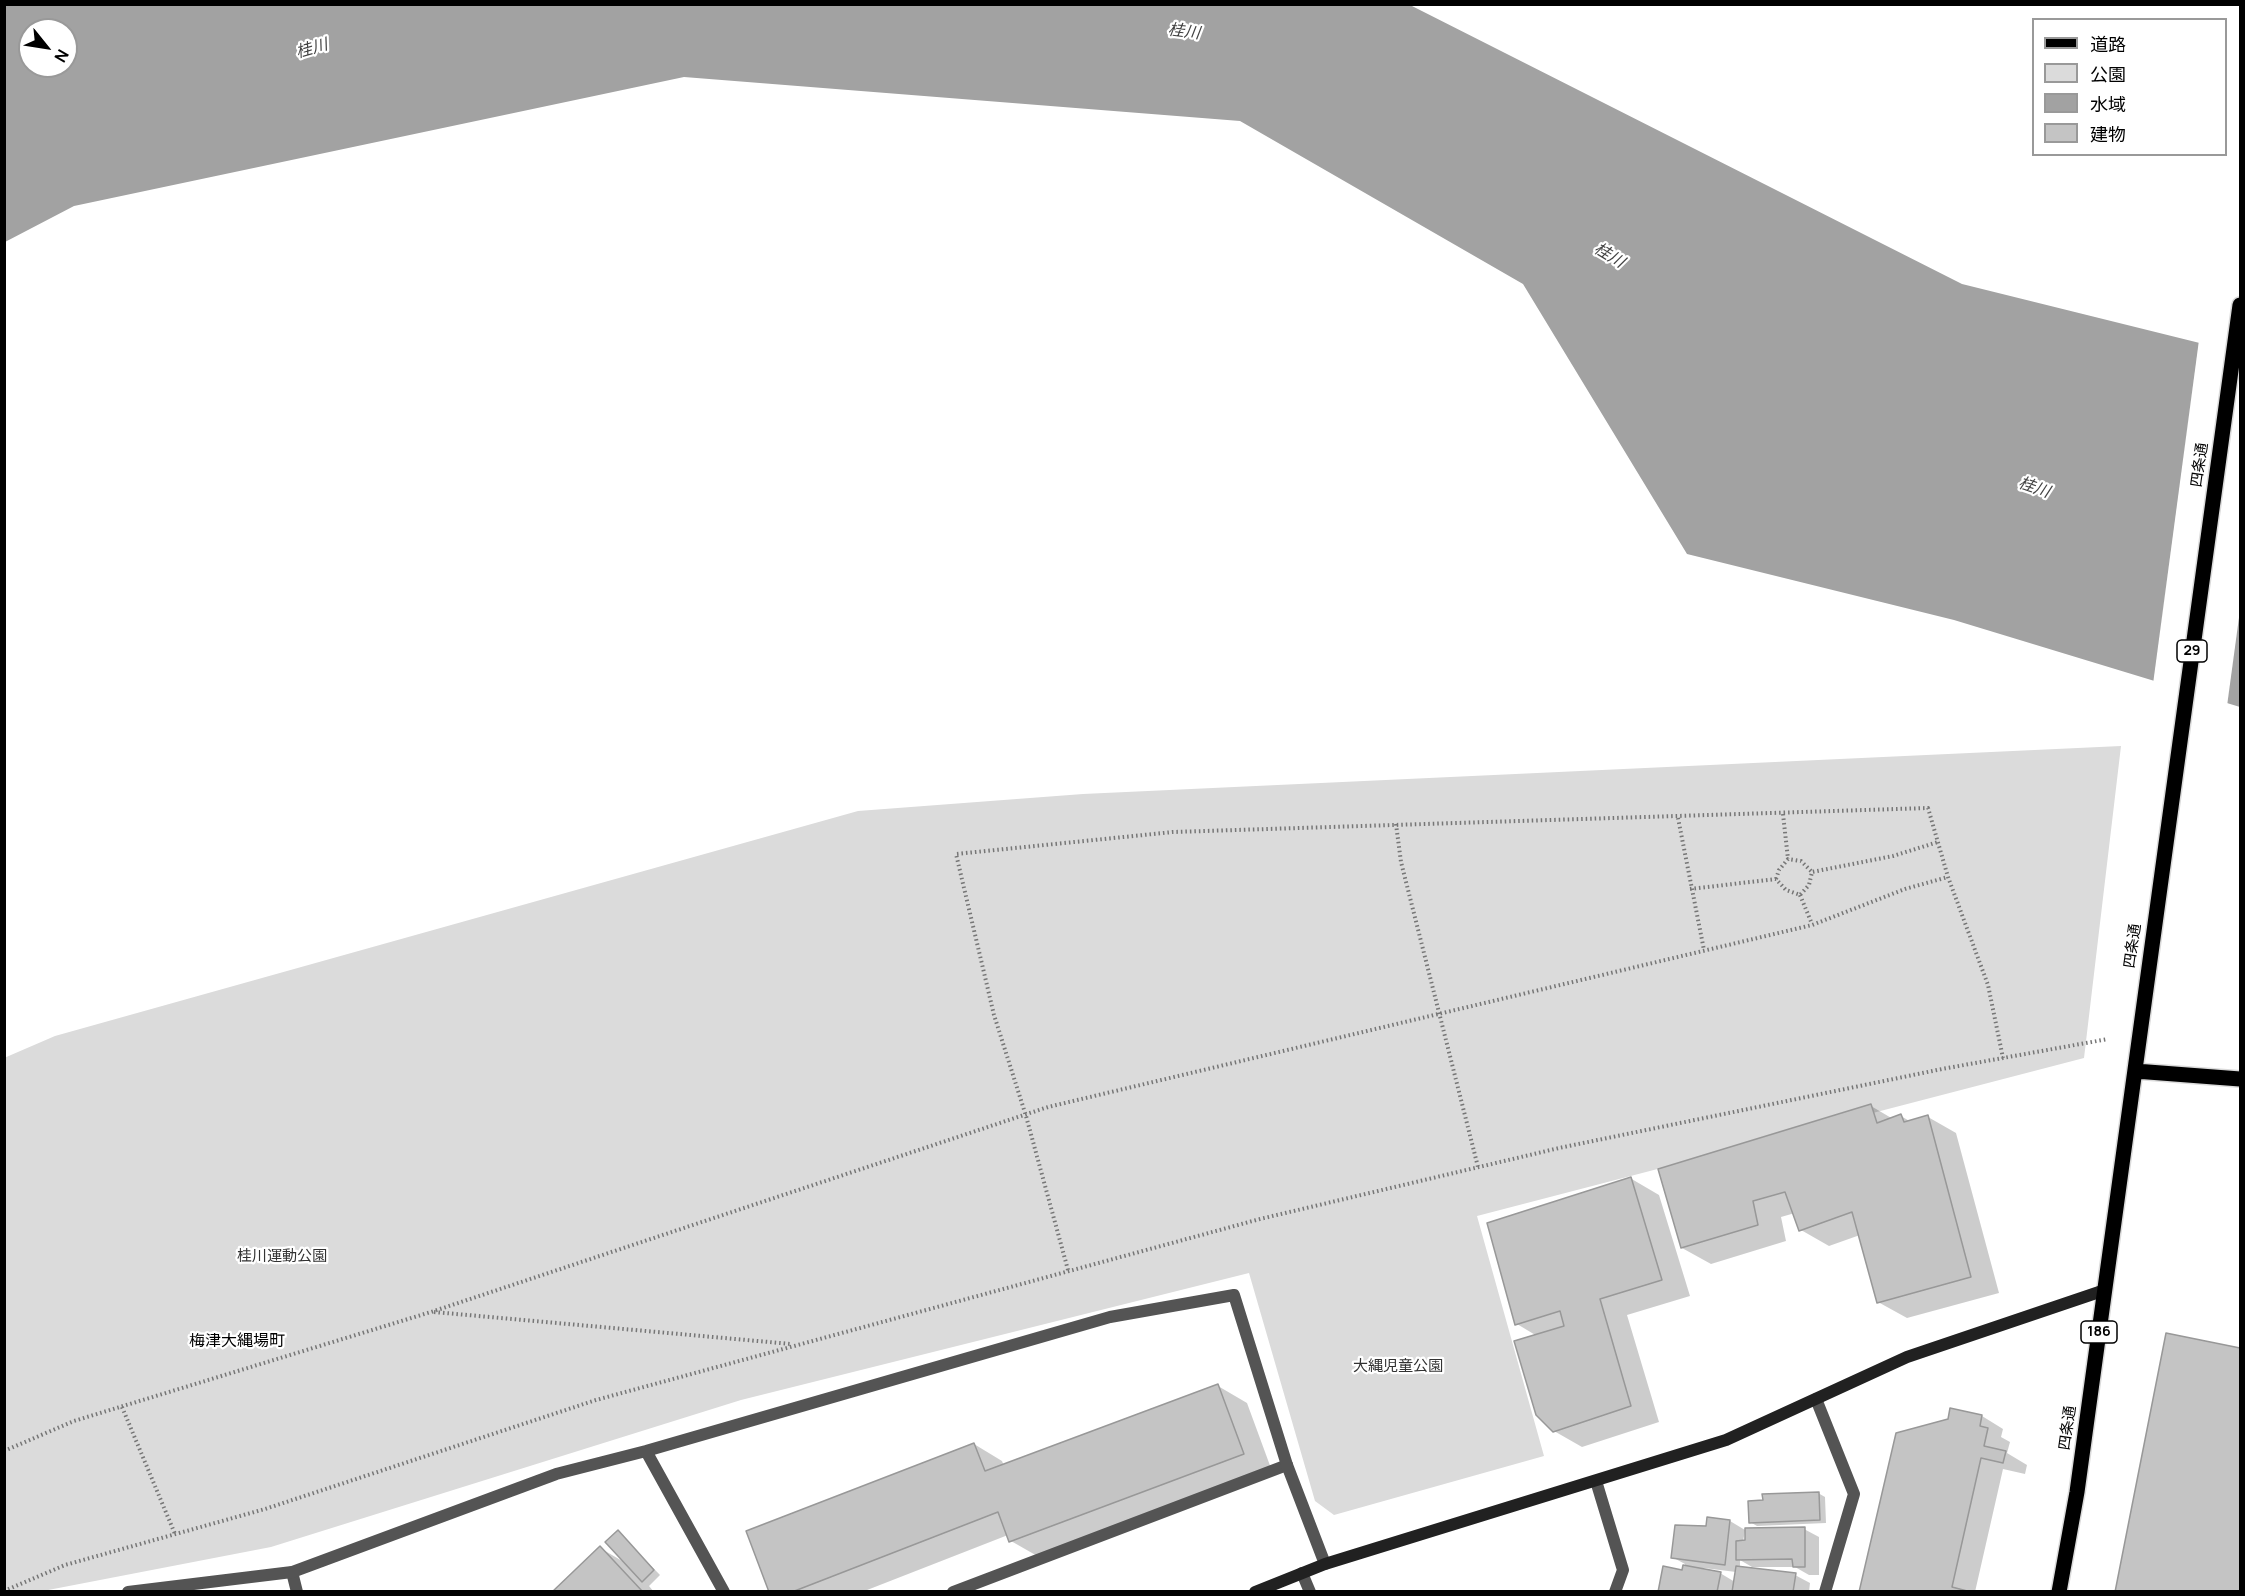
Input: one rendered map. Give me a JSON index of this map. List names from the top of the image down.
{
  "streets": {
    "main road": ["四条通", "29", "186"]
  },
  "districts": ["梅津大縄場町"],
  "water": ["桂川"],
  "parks": ["桂川運動公園", "大縄児童公園"],
  "legend": [
    "道路",
    "公園",
    "水域",
    "建物"
  ],
  "north": "bottom right"
}
